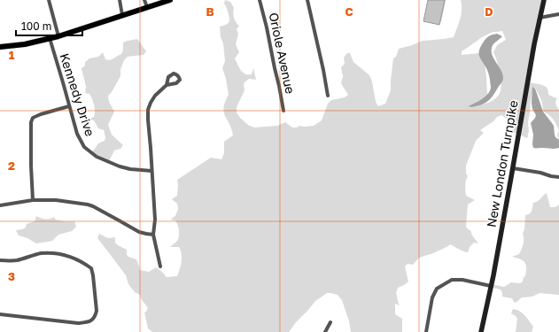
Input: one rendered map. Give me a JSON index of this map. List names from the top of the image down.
{
  "streets": {
    "main road": ["New London Turnpike"],
    "street": ["Oriole Avenue", "Kennedy Drive"]
  },
  "scale_bar": "100 m",
  "grid": {
    "columns": ["B", "C", "D"],
    "rows": ["1", "2", "3"]
  }
}
